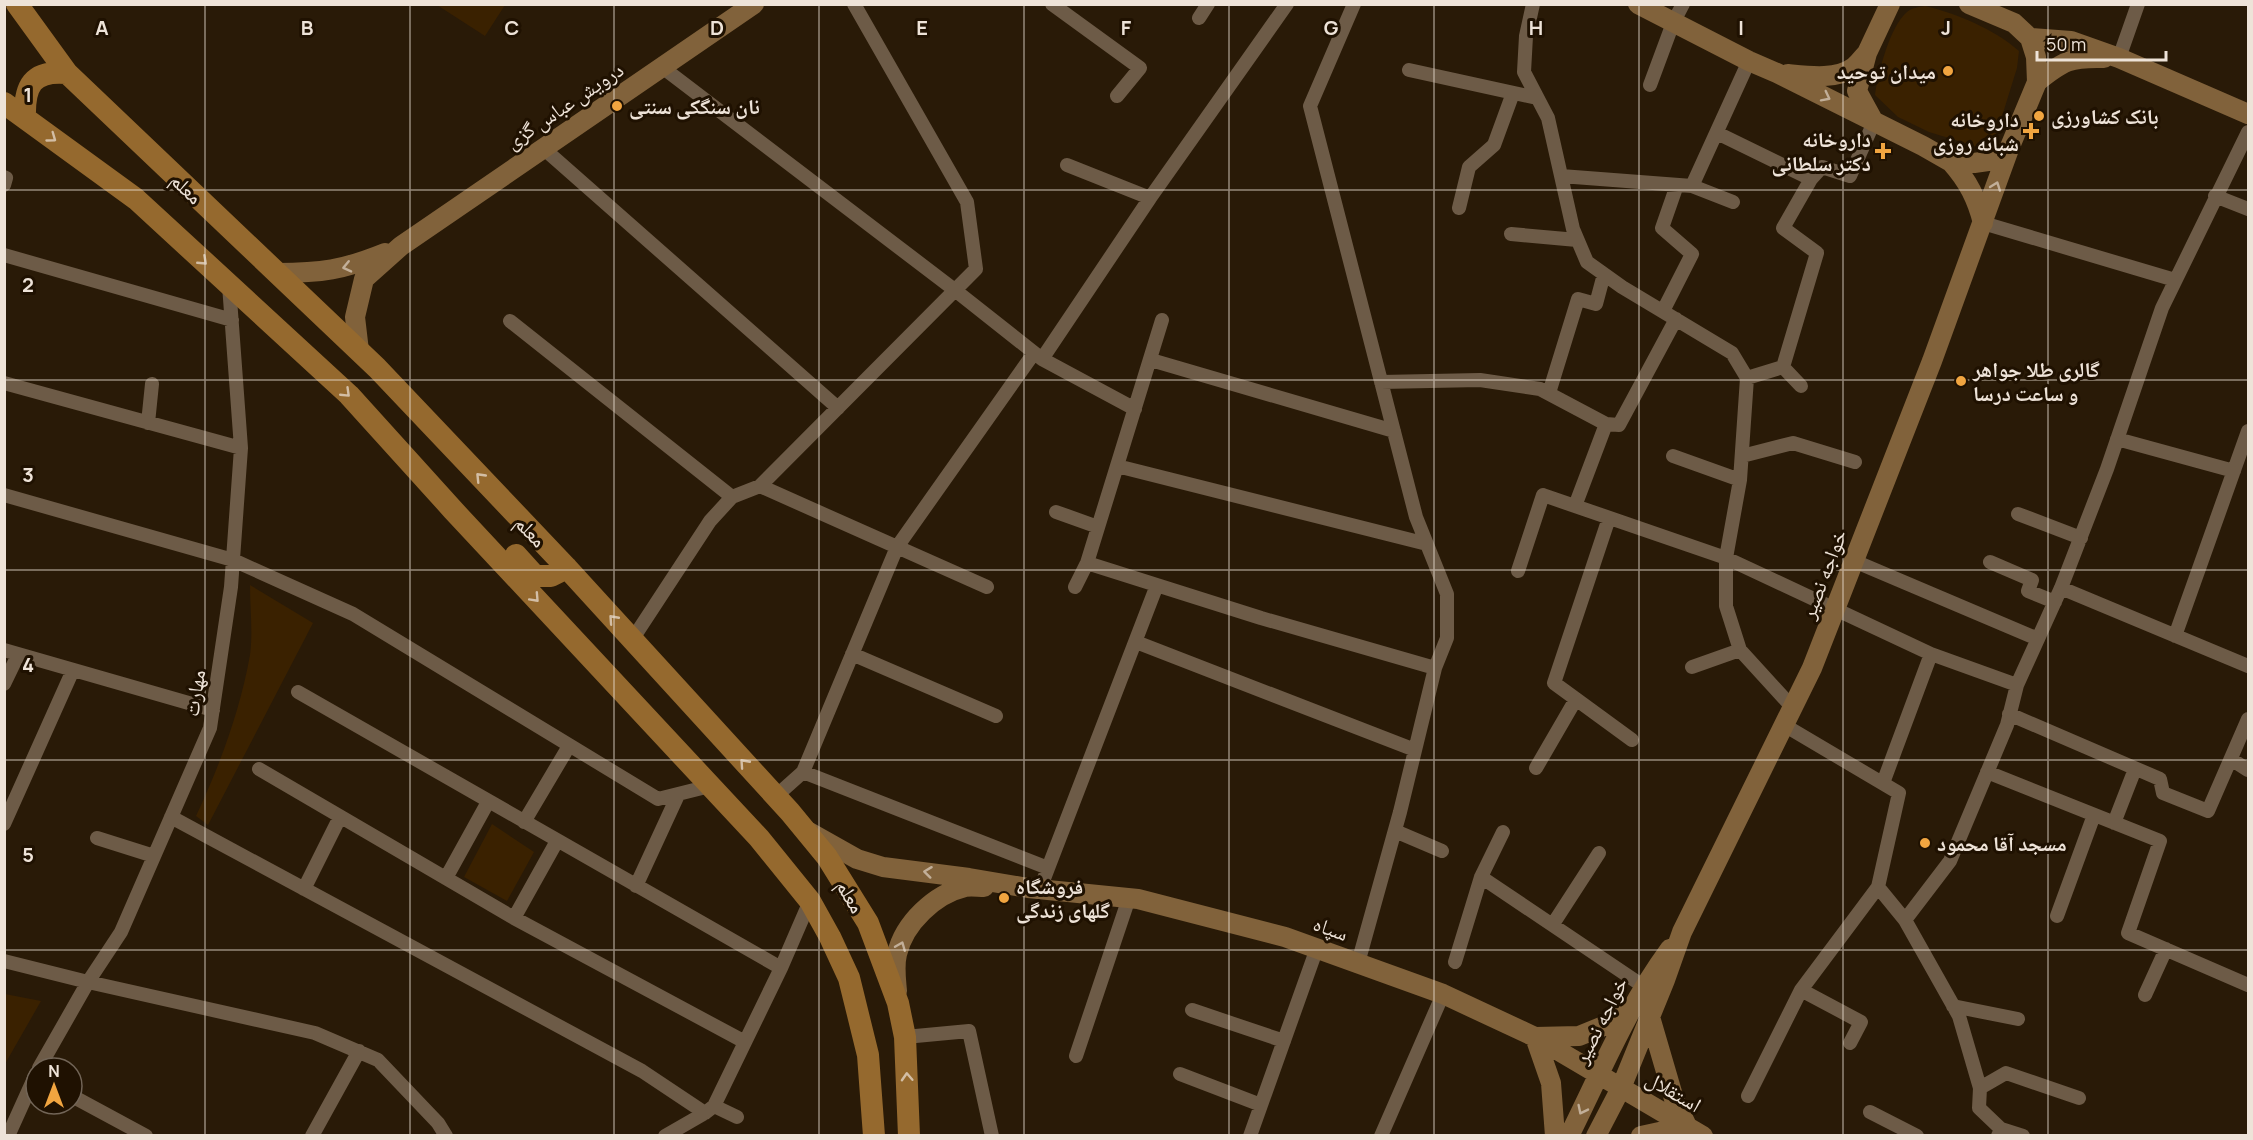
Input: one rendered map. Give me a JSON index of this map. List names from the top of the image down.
{
  "streets": {
    "main road": ["معلم"],
    "street": [
      "درویش عباس گزی",
      "خواجه نصیر",
      "مهارت",
      "سپاه",
      "استقلال"
    ]
  },
  "crossings": [
    ["معلم", "مهارت"],
    ["خواجه نصیر", "سپاه"],
    ["خواجه نصیر", "استقلال"],
    ["سپاه", "استقلال"]
  ],
  "places": {
    "other": [
      "میدان توحید",
      "نان سنگکی سنتی",
      "بانک کشاورزی",
      "گالری طلا جواهر و ساعت درسا",
      "مسجد آقا محمود",
      "فروشگاه گلهای زندگی"
    ],
    "health": ["داروخانه شبانه روزی", "داروخانه دکتر سلطانی"]
  },
  "scale_bar": "50 m",
  "north": "top",
  "grid": {
    "columns": [
      "A",
      "B",
      "C",
      "D",
      "E",
      "F",
      "G",
      "H",
      "I",
      "J"
    ],
    "rows": [
      "1",
      "2",
      "3",
      "4",
      "5"
    ]
  }
}
